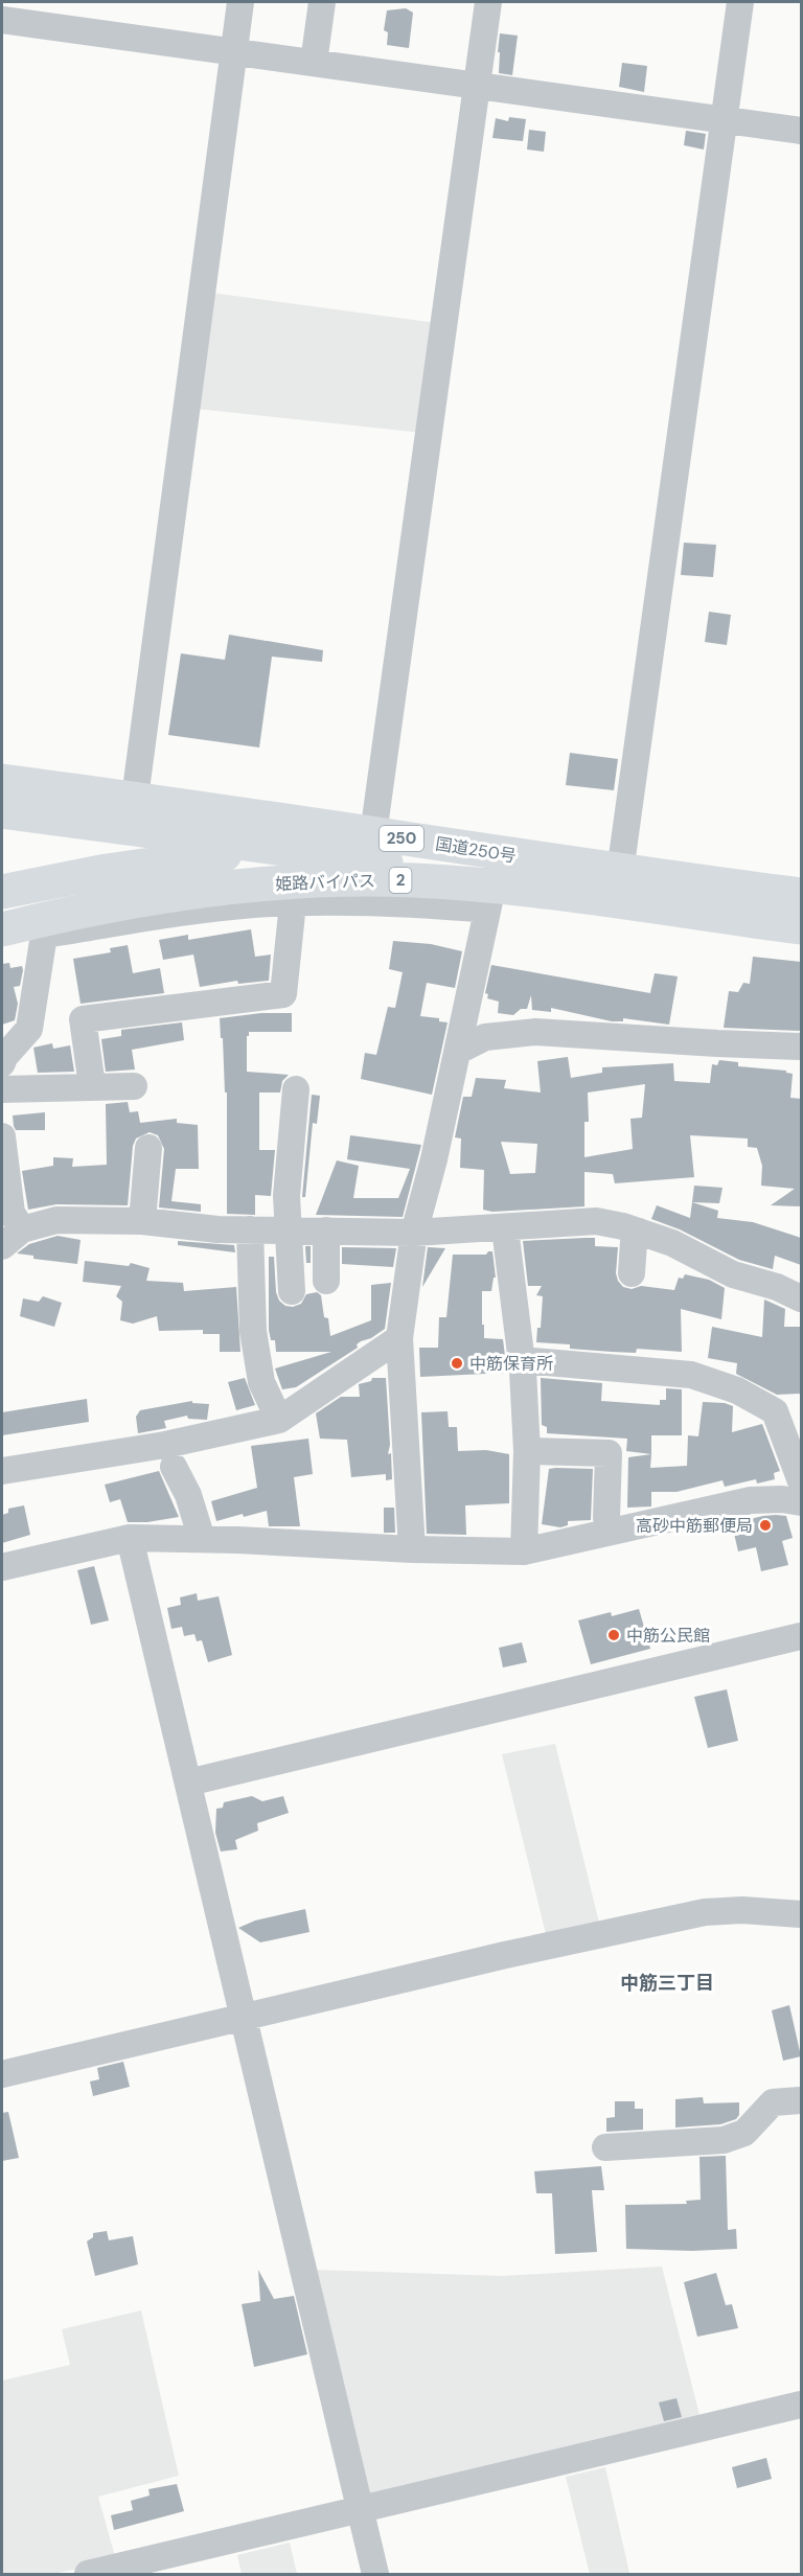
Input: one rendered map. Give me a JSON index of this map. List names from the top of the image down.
{
  "streets": {
    "highway": [
      "250",
      "国道250号",
      "2",
      "姫路バイパス"
    ]
  },
  "districts": ["中筋三丁目"],
  "places": ["中筋保育所", "高砂中筋郵便局", "中筋公民館"]
}
